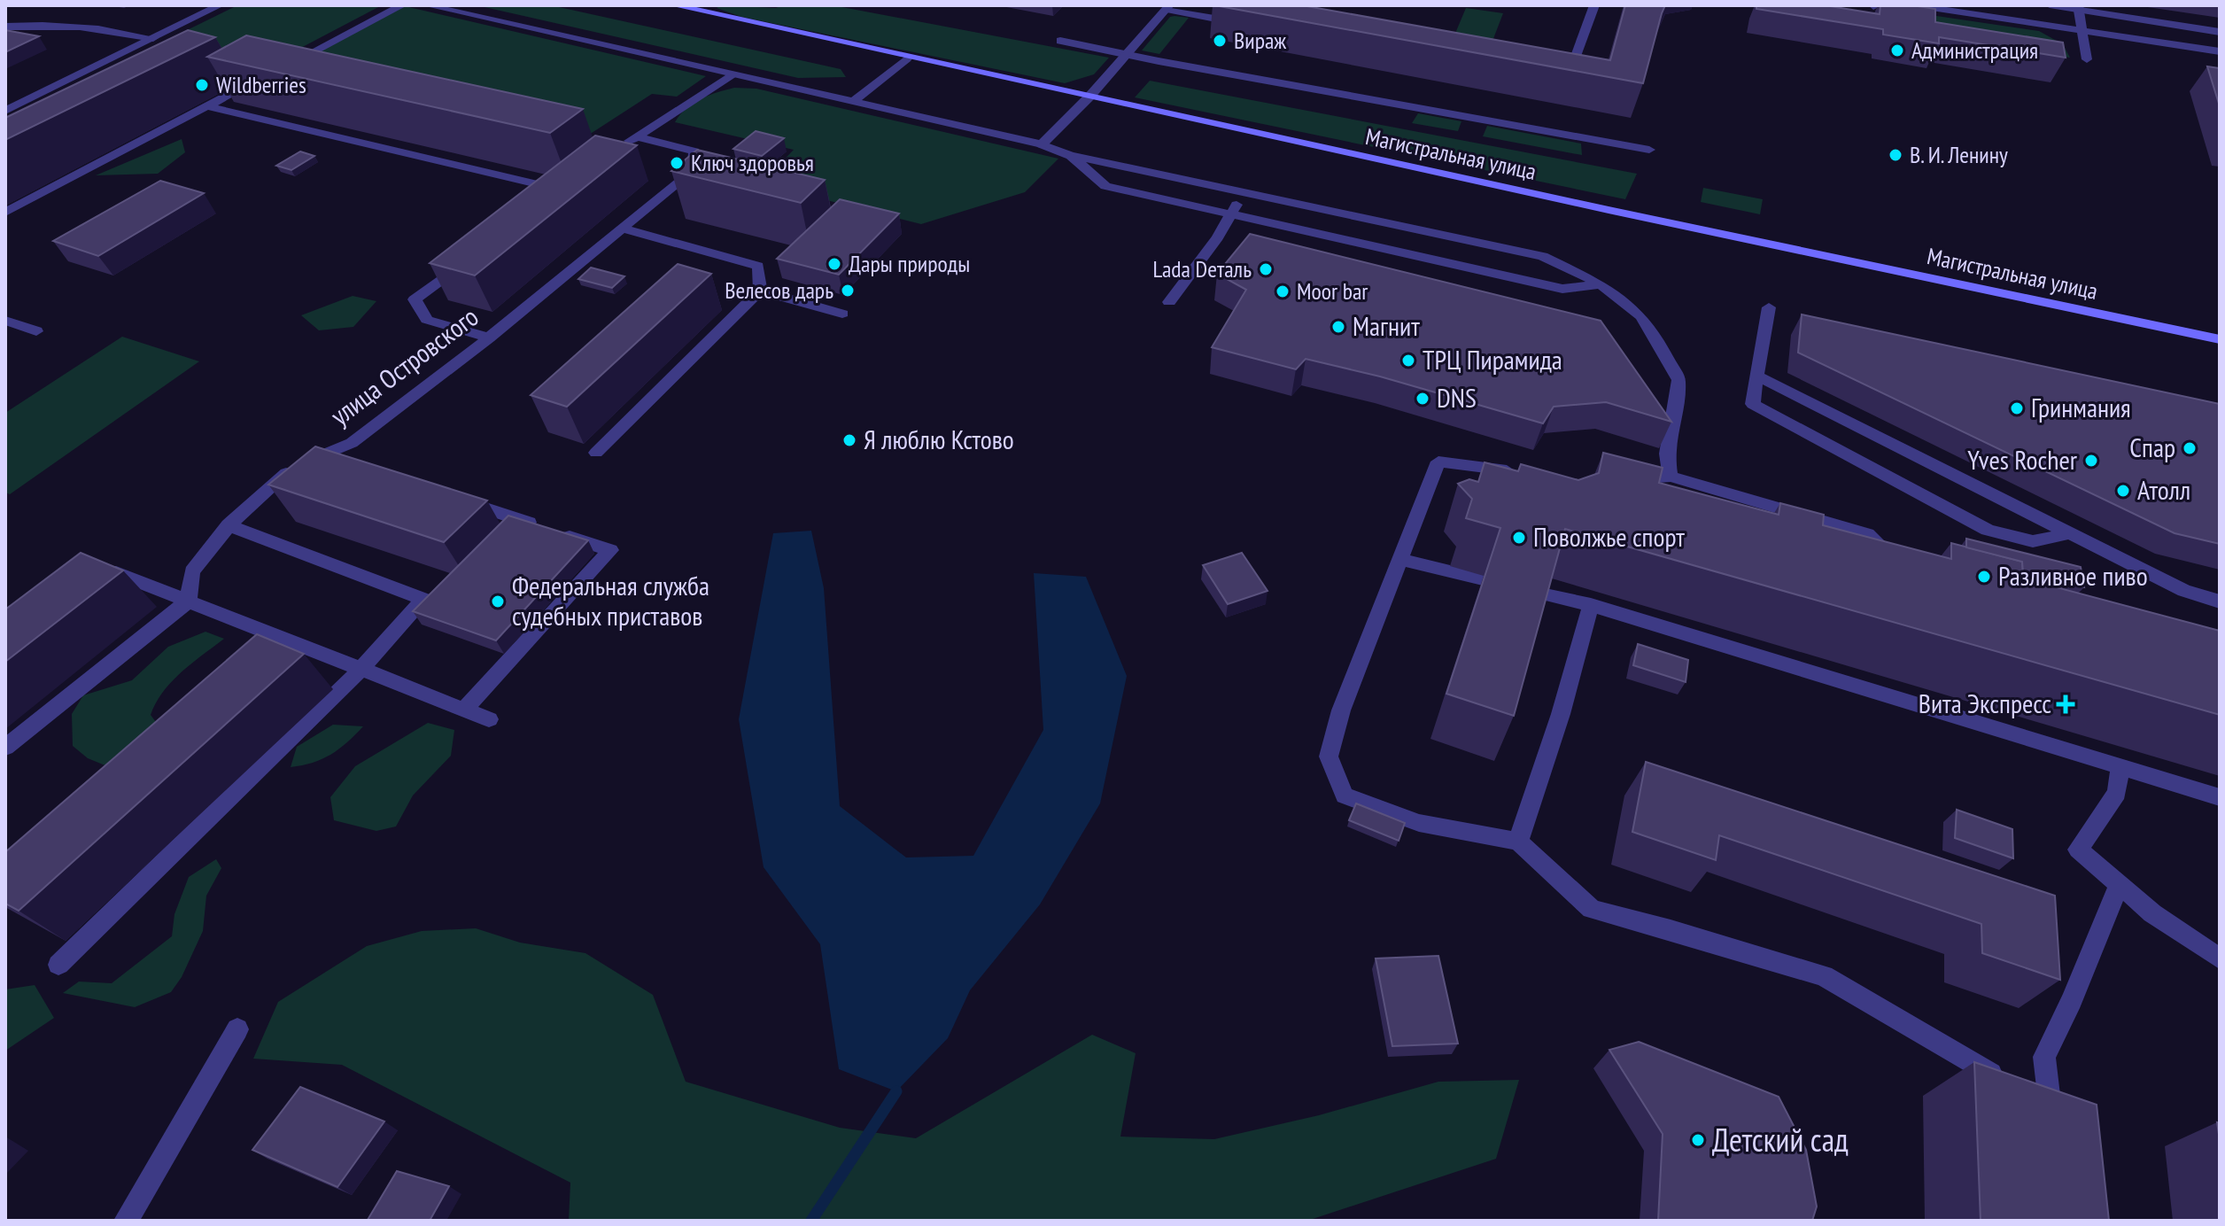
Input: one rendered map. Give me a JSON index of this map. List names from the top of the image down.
{
  "streets": {
    "main road": ["Магистральная улица"],
    "street": ["улица Островского"]
  },
  "places": {
    "other": [
      "Вираж",
      "Администрация",
      "Wildberries",
      "В. И. Ленину",
      "Ключ здоровья",
      "Дары природы",
      "Lada Dеталь",
      "Велесов дарь",
      "Moor bar",
      "Магнит",
      "ТРЦ Пирамида",
      "DNS",
      "Гринмания",
      "Я люблю Кстово",
      "Спар",
      "Yves Rocher",
      "Атолл",
      "Поволжье спорт",
      "Разливное пиво",
      "Федеральная служба судебных приставов",
      "Детский сад"
    ],
    "health": ["Вита Экспресс"]
  }
}
